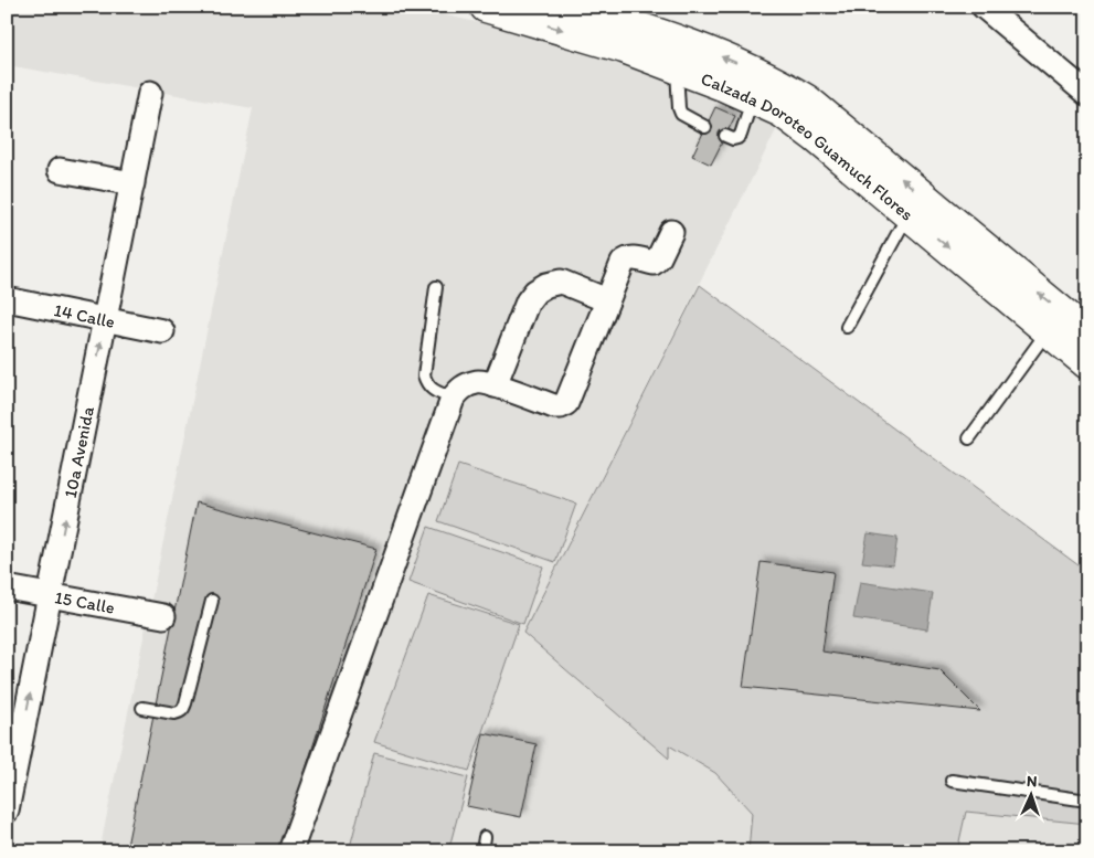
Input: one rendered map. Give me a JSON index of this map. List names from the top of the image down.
{
  "streets": {
    "main road": ["Calzada Doroteo Guamuch Flores"],
    "street": ["14 Calle", "10a Avenida", "15 Calle"]
  },
  "crossings": [
    ["14 Calle", "10a Avenida"],
    ["10a Avenida", "15 Calle"]
  ],
  "one_way": ["10a Avenida"],
  "north": "top"
}
